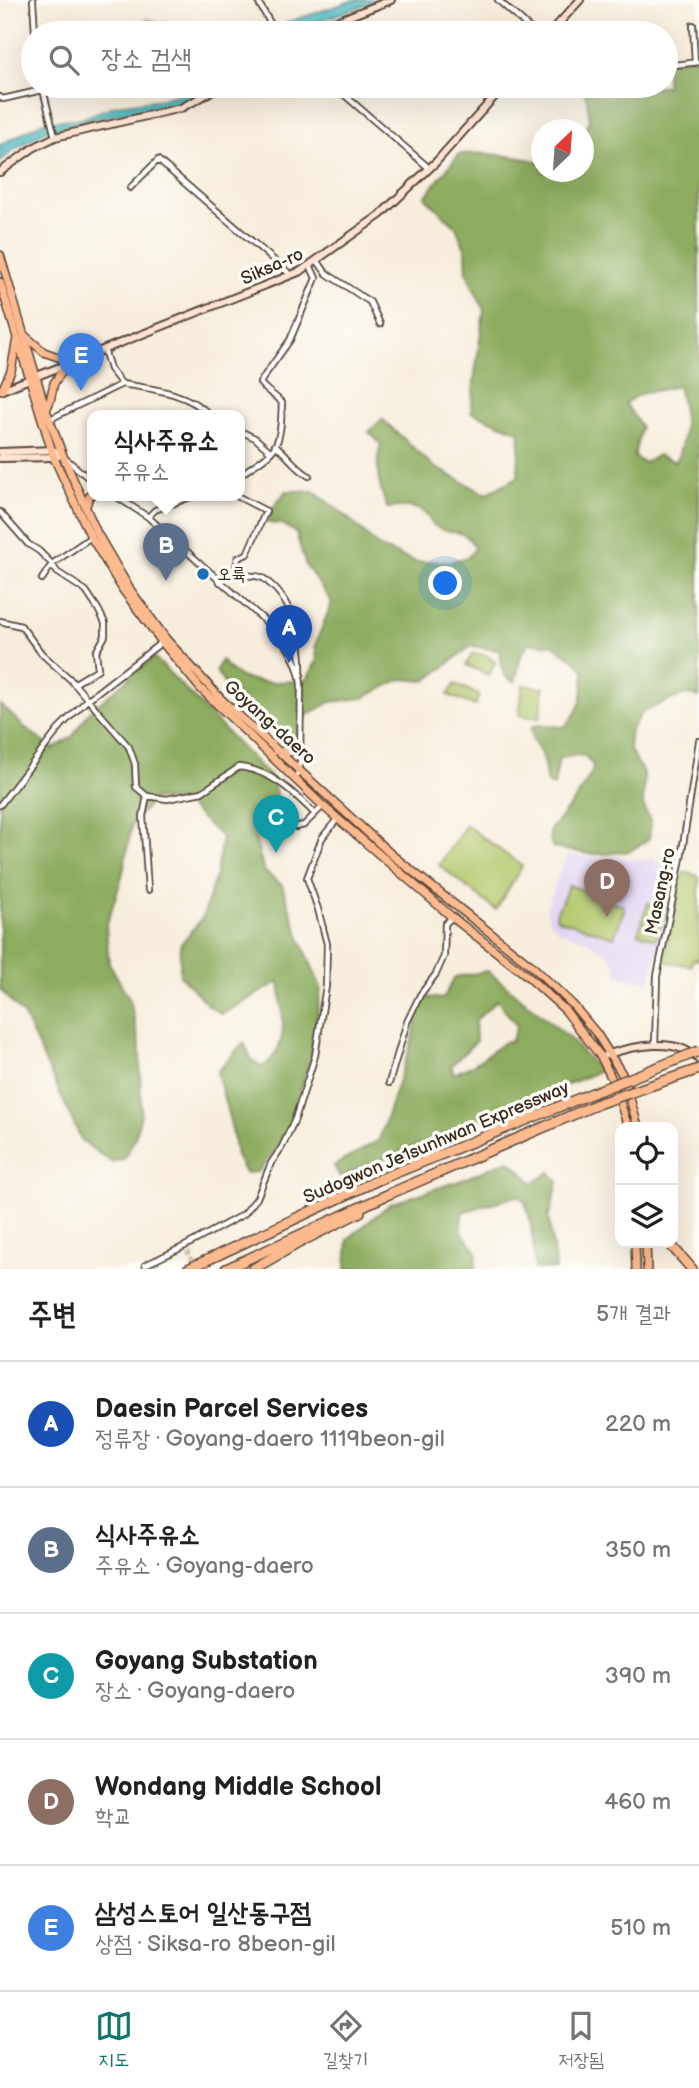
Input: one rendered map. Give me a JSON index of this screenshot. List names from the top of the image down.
{
  "streets": {
    "highway": ["Sudogwon Je1sunhwan Expressway"],
    "main road": ["Goyang-daero"],
    "street": ["Siksa-ro", "Masang-ro"]
  },
  "crossings": [
    ["Siksa-ro", "Goyang-daero"]
  ],
  "places": ["오륙"],
  "north": "top right",
  "page": {
    "search": "장소 검색",
    "pins": [
      "E",
      "B",
      "A",
      "C",
      "D"
    ],
    "popup": ["식사주유소", "주유소"],
    "heading": ["주변", "5개 결과"],
    "list": [
      {
        "mark": "A",
        "name": "Daesin Parcel Services",
        "note": "정류장 · Goyang-daero 1119beon-gil",
        "value": "220 m"
      },
      {
        "mark": "B",
        "name": "식사주유소",
        "note": "주유소 · Goyang-daero",
        "value": "350 m"
      },
      {
        "mark": "C",
        "name": "Goyang Substation",
        "note": "장소 · Goyang-daero",
        "value": "390 m"
      },
      {
        "mark": "D",
        "name": "Wondang Middle School",
        "note": "학교",
        "value": "460 m"
      },
      {
        "mark": "E",
        "name": "삼성스토어 일산동구점",
        "note": "상점 · Siksa-ro 8beon-gil",
        "value": "510 m"
      }
    ],
    "nav": ["지도", "길찾기", "저장됨"]
  }
}
